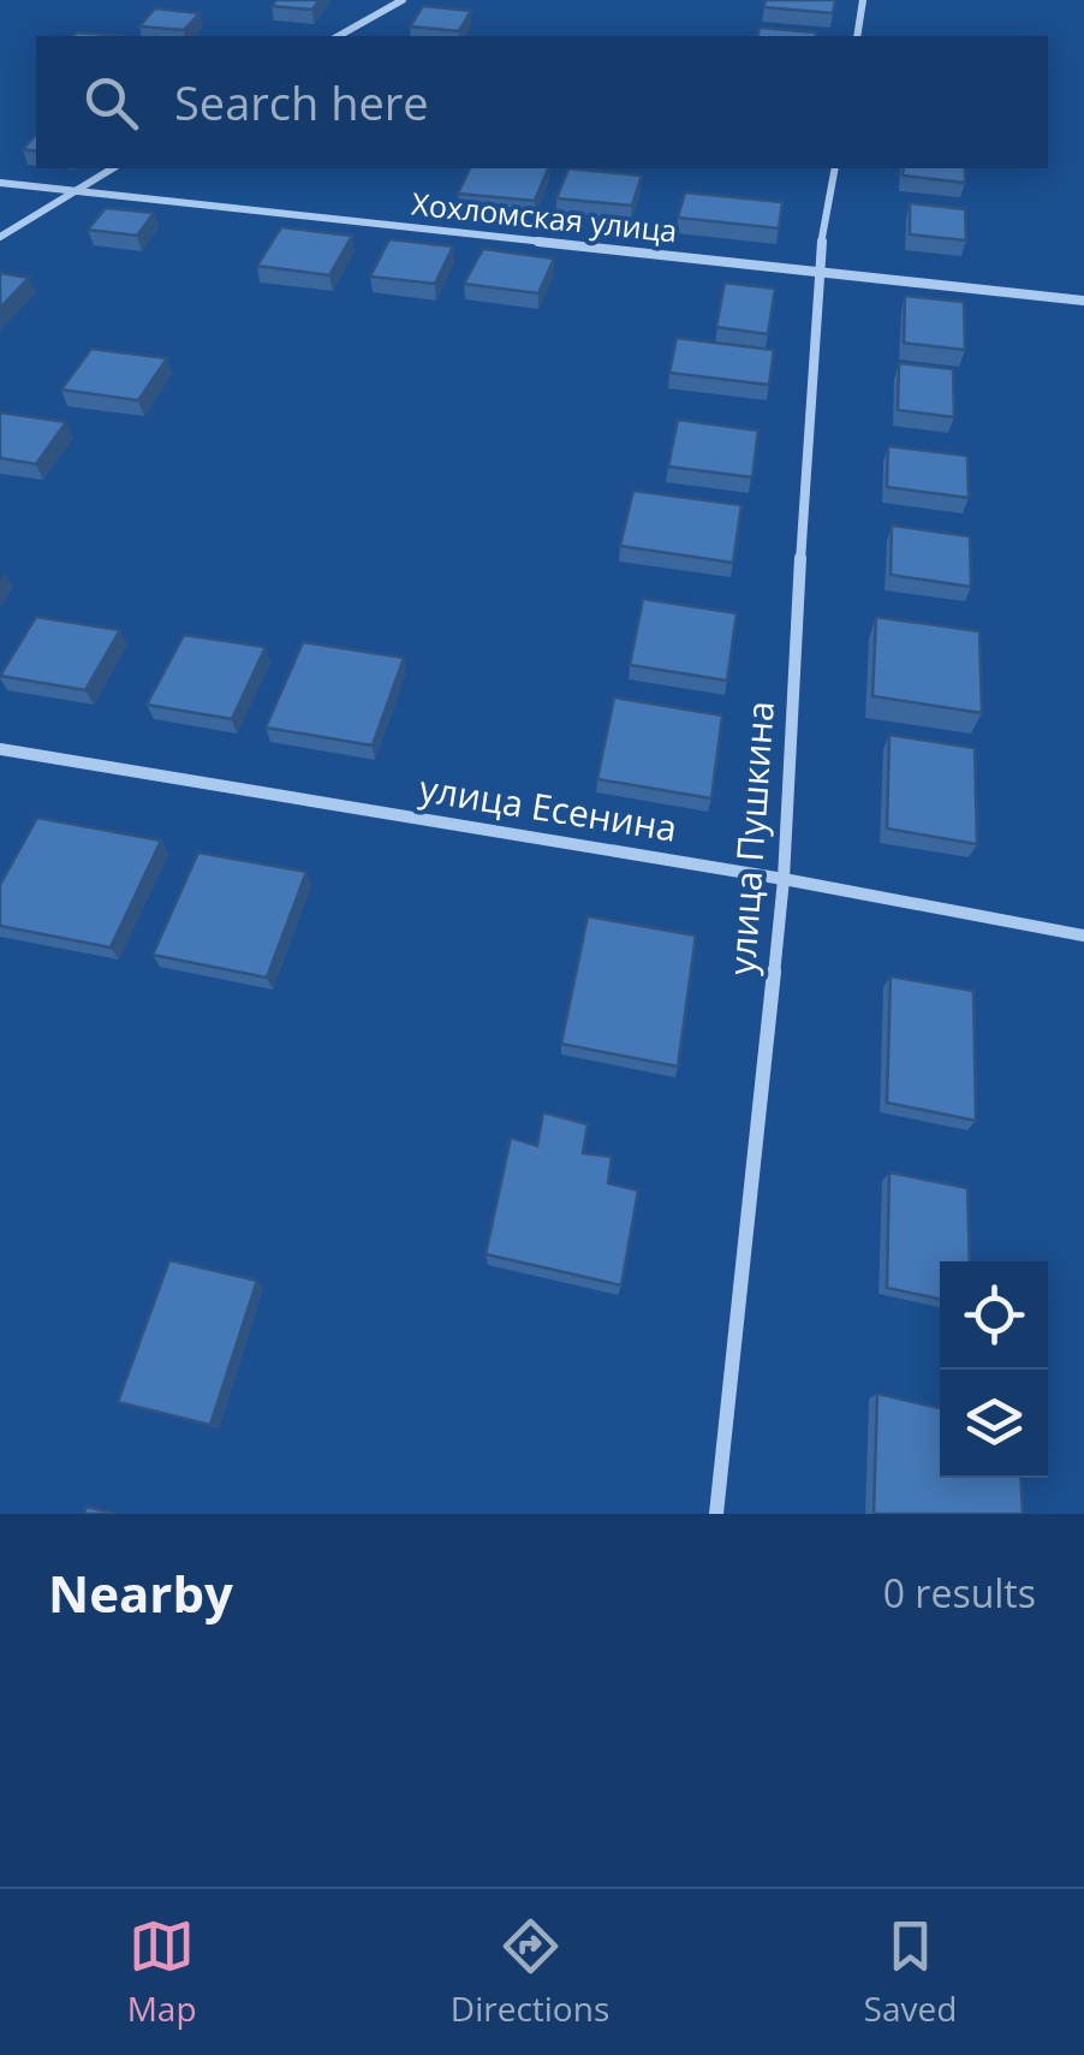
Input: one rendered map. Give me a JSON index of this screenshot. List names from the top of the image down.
{
  "streets": {
    "street": ["Хохломская улица", "улица Есенина", "улица Пушкина"]
  },
  "crossings": [
    ["Хохломская улица", "улица Пушкина"],
    ["улица Есенина", "улица Пушкина"]
  ],
  "page": {
    "search": "Search here",
    "heading": ["Nearby", "0 results"],
    "nav": ["Map", "Directions", "Saved"]
  }
}
